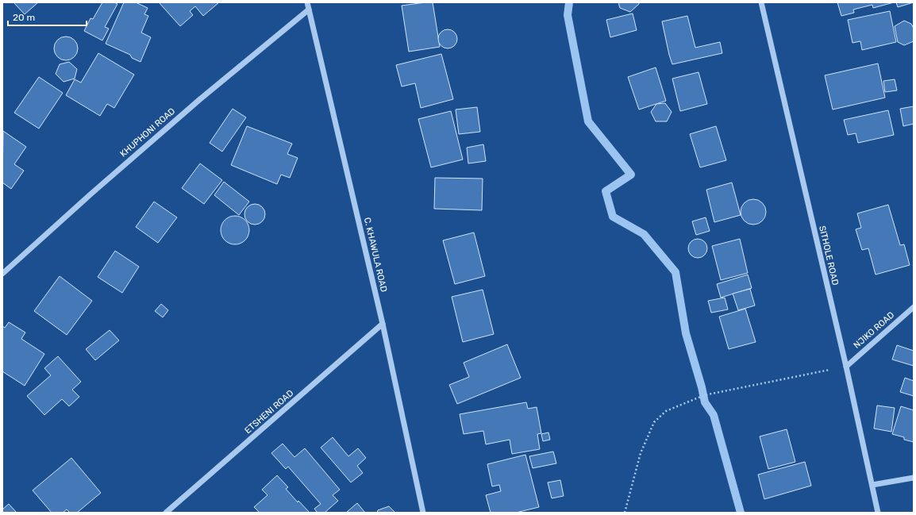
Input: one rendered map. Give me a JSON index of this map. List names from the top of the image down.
{
  "streets": {
    "street": [
      "KHUPHONI ROAD",
      "C. KHAWULA ROAD",
      "SITHOLE ROAD",
      "NJIKO ROAD",
      "ETSHENI ROAD"
    ]
  },
  "crossings": [
    ["KHUPHONI ROAD", "C. KHAWULA ROAD"],
    ["C. KHAWULA ROAD", "ETSHENI ROAD"],
    ["SITHOLE ROAD", "NJIKO ROAD"]
  ],
  "scale_bar": "20 m"
}
